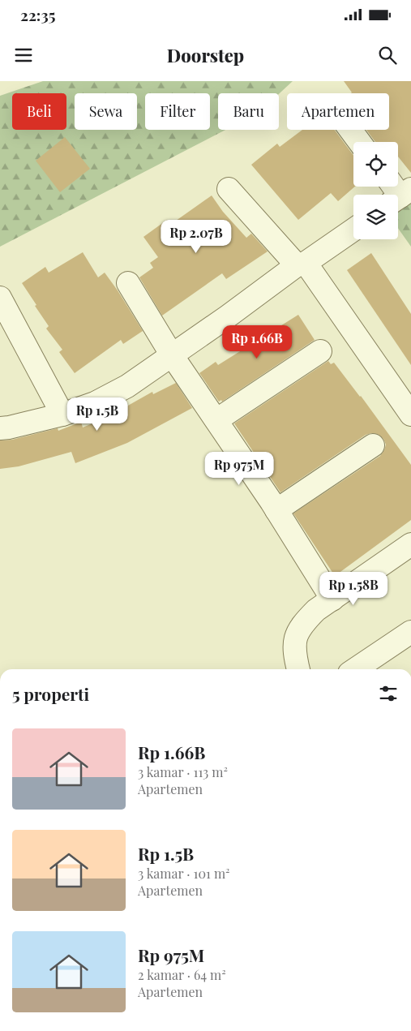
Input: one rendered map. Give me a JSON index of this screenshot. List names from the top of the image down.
{
  "page": {
    "status": "22:35",
    "header": "Doorstep",
    "chip": [
      "Beli",
      "Sewa",
      "Filter",
      "Baru",
      "Apartemen"
    ],
    "price": [
      "Rp 2.07B",
      "Rp 1.66B",
      "Rp 1.5B",
      "Rp 975M",
      "Rp 1.58B"
    ],
    "heading": "5 properti",
    "list": [
      {
        "name": "Rp 1.66B",
        "note": "3 kamar · 113 m² · Apartemen"
      },
      {
        "name": "Rp 1.5B",
        "note": "3 kamar · 101 m² · Apartemen"
      },
      {
        "name": "Rp 975M",
        "note": "2 kamar · 64 m² · Apartemen"
      }
    ]
  }
}
